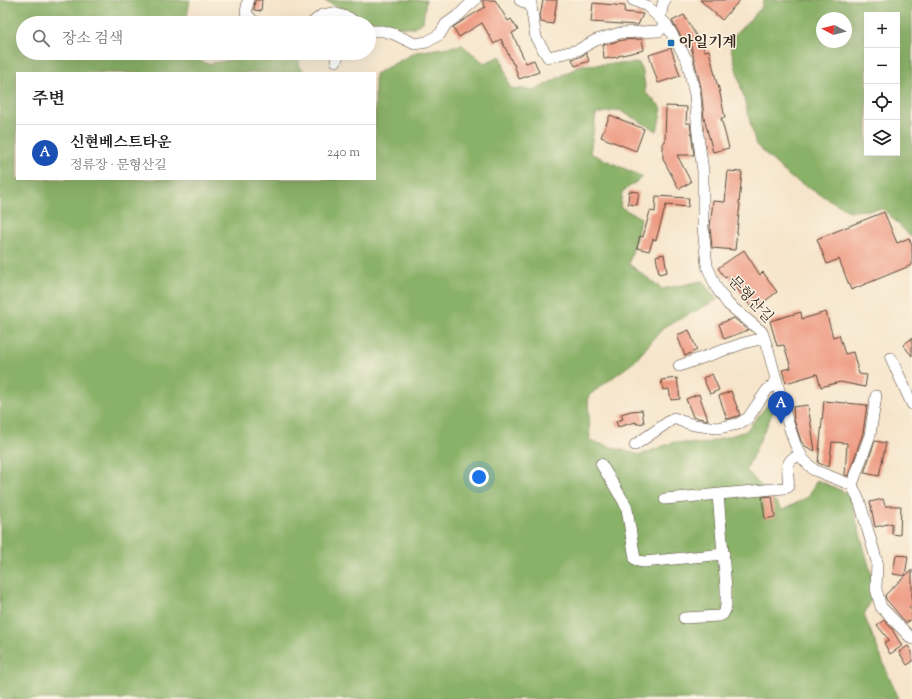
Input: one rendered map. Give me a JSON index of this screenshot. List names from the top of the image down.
{
  "streets": {
    "street": ["문형산길"]
  },
  "places": {
    "transit": ["아일기계"]
  },
  "north": "left",
  "page": {
    "map_buttons": ["+", "−"],
    "search": "장소 검색",
    "heading": "주변",
    "list": [
      {
        "mark": "A",
        "name": "신현베스트타운",
        "note": "정류장 · 문형산길",
        "value": "240 m"
      }
    ],
    "pins": "A"
  }
}
